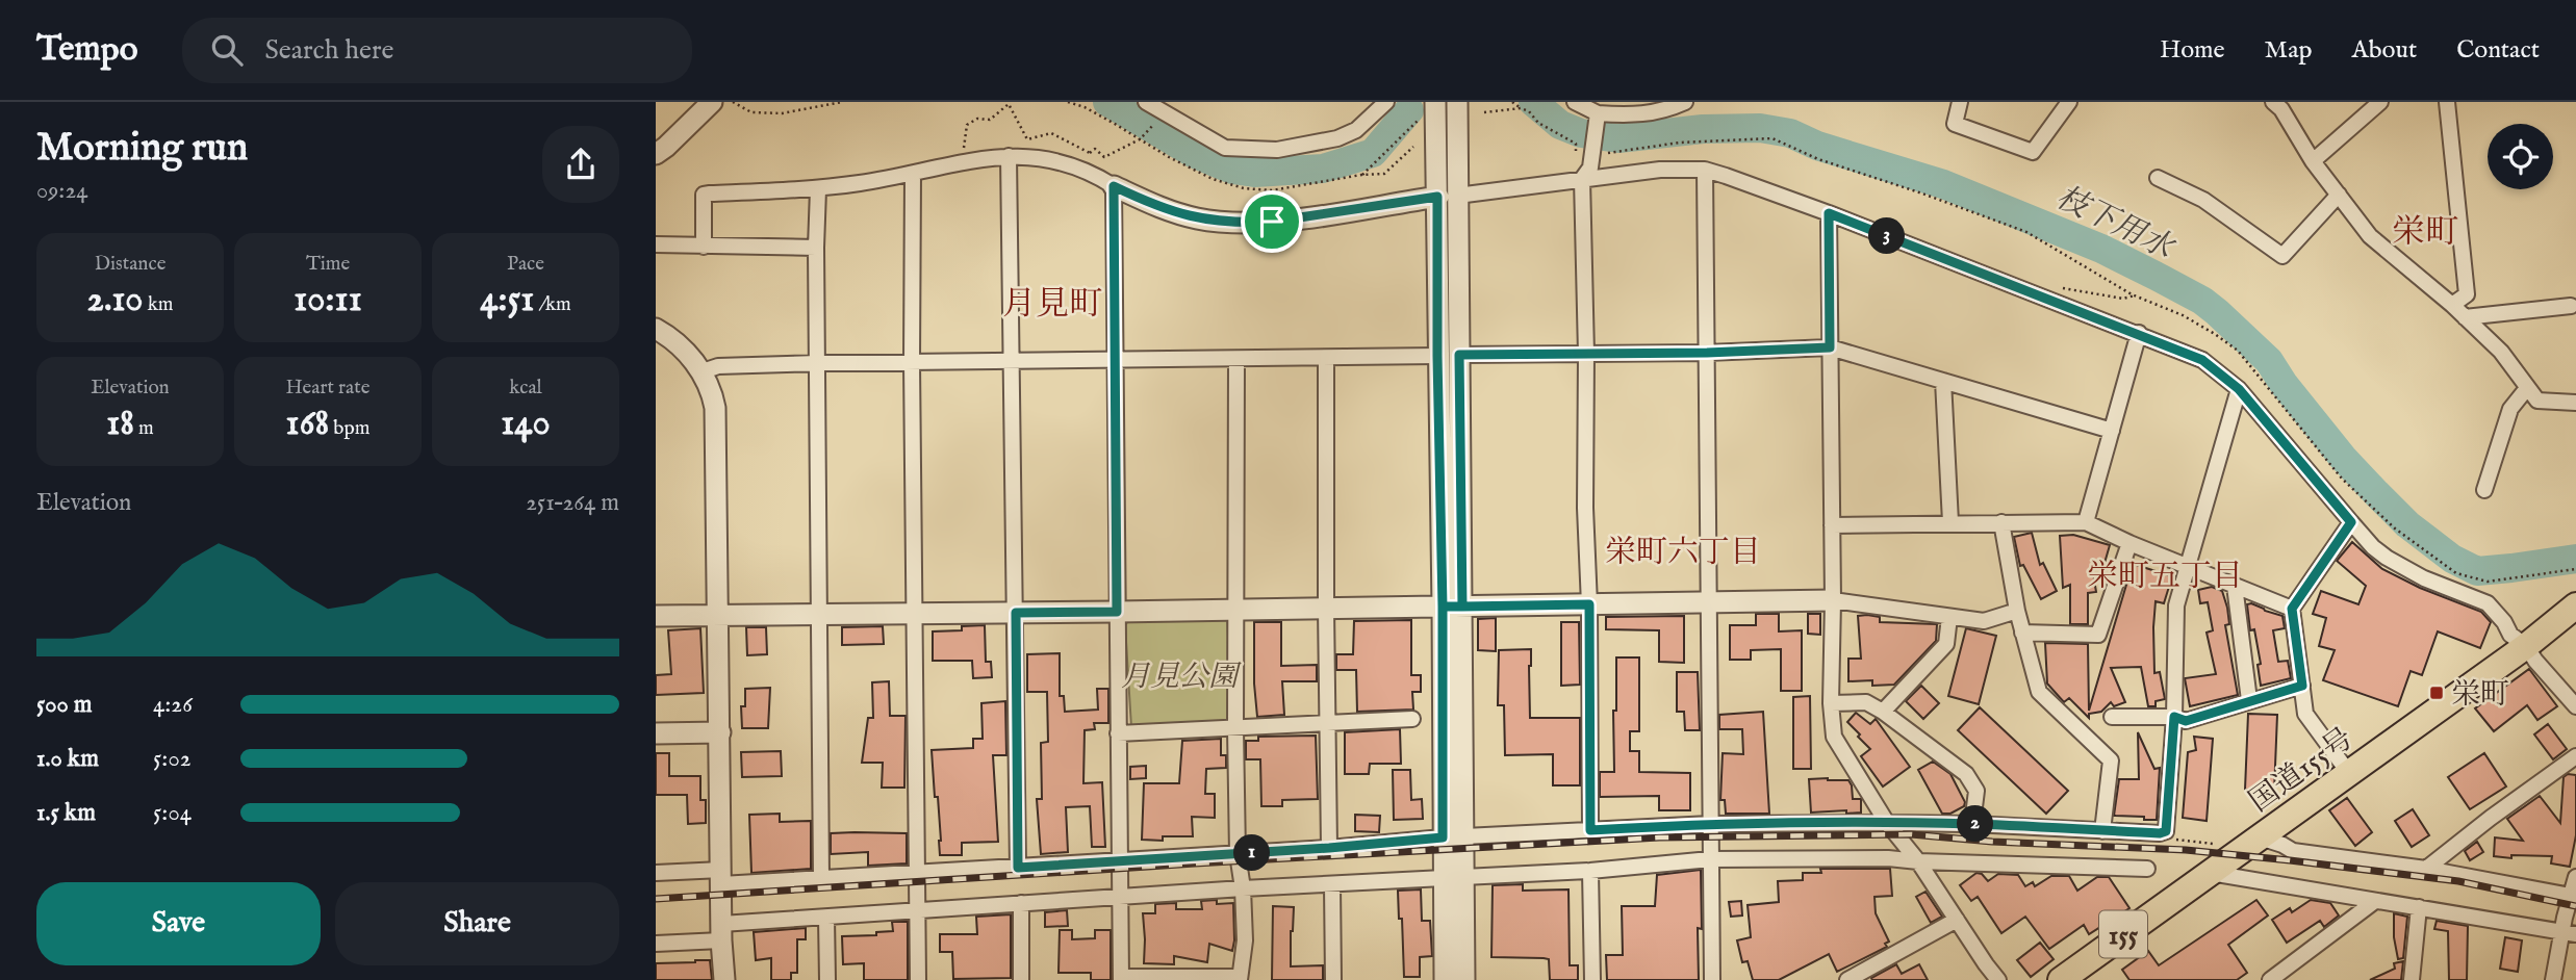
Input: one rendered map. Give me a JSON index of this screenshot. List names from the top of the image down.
{
  "streets": {
    "highway": ["国道155号", "155"]
  },
  "districts": [
    "栄町",
    "月見町",
    "栄町六丁目",
    "栄町五丁目"
  ],
  "water": ["枝下用水"],
  "parks": ["月見公園"],
  "places": {
    "transit": ["栄町"]
  },
  "page": {
    "header": "Tempo",
    "search": "Search here",
    "nav": [
      "Home",
      "Map",
      "About",
      "Contact"
    ],
    "heading": ["Morning run", "09:24"],
    "pins": ["3", "2", "1"],
    "stats": [
      ["Distance", "2.10 km"],
      ["Time", "10:11"],
      ["Pace", "4:51 /km"],
      ["Elevation", "18 m"],
      ["Heart rate", "168 bpm"],
      ["kcal", "140"]
    ],
    "chart": ["Elevation", "251–264 m"],
    "list": [
      {
        "name": "500 m",
        "note": "4:26"
      },
      {
        "name": "1.0 km",
        "note": "5:02"
      },
      {
        "name": "1.5 km",
        "note": "5:04"
      }
    ],
    "buttons": ["Save", "Share"]
  }
}
